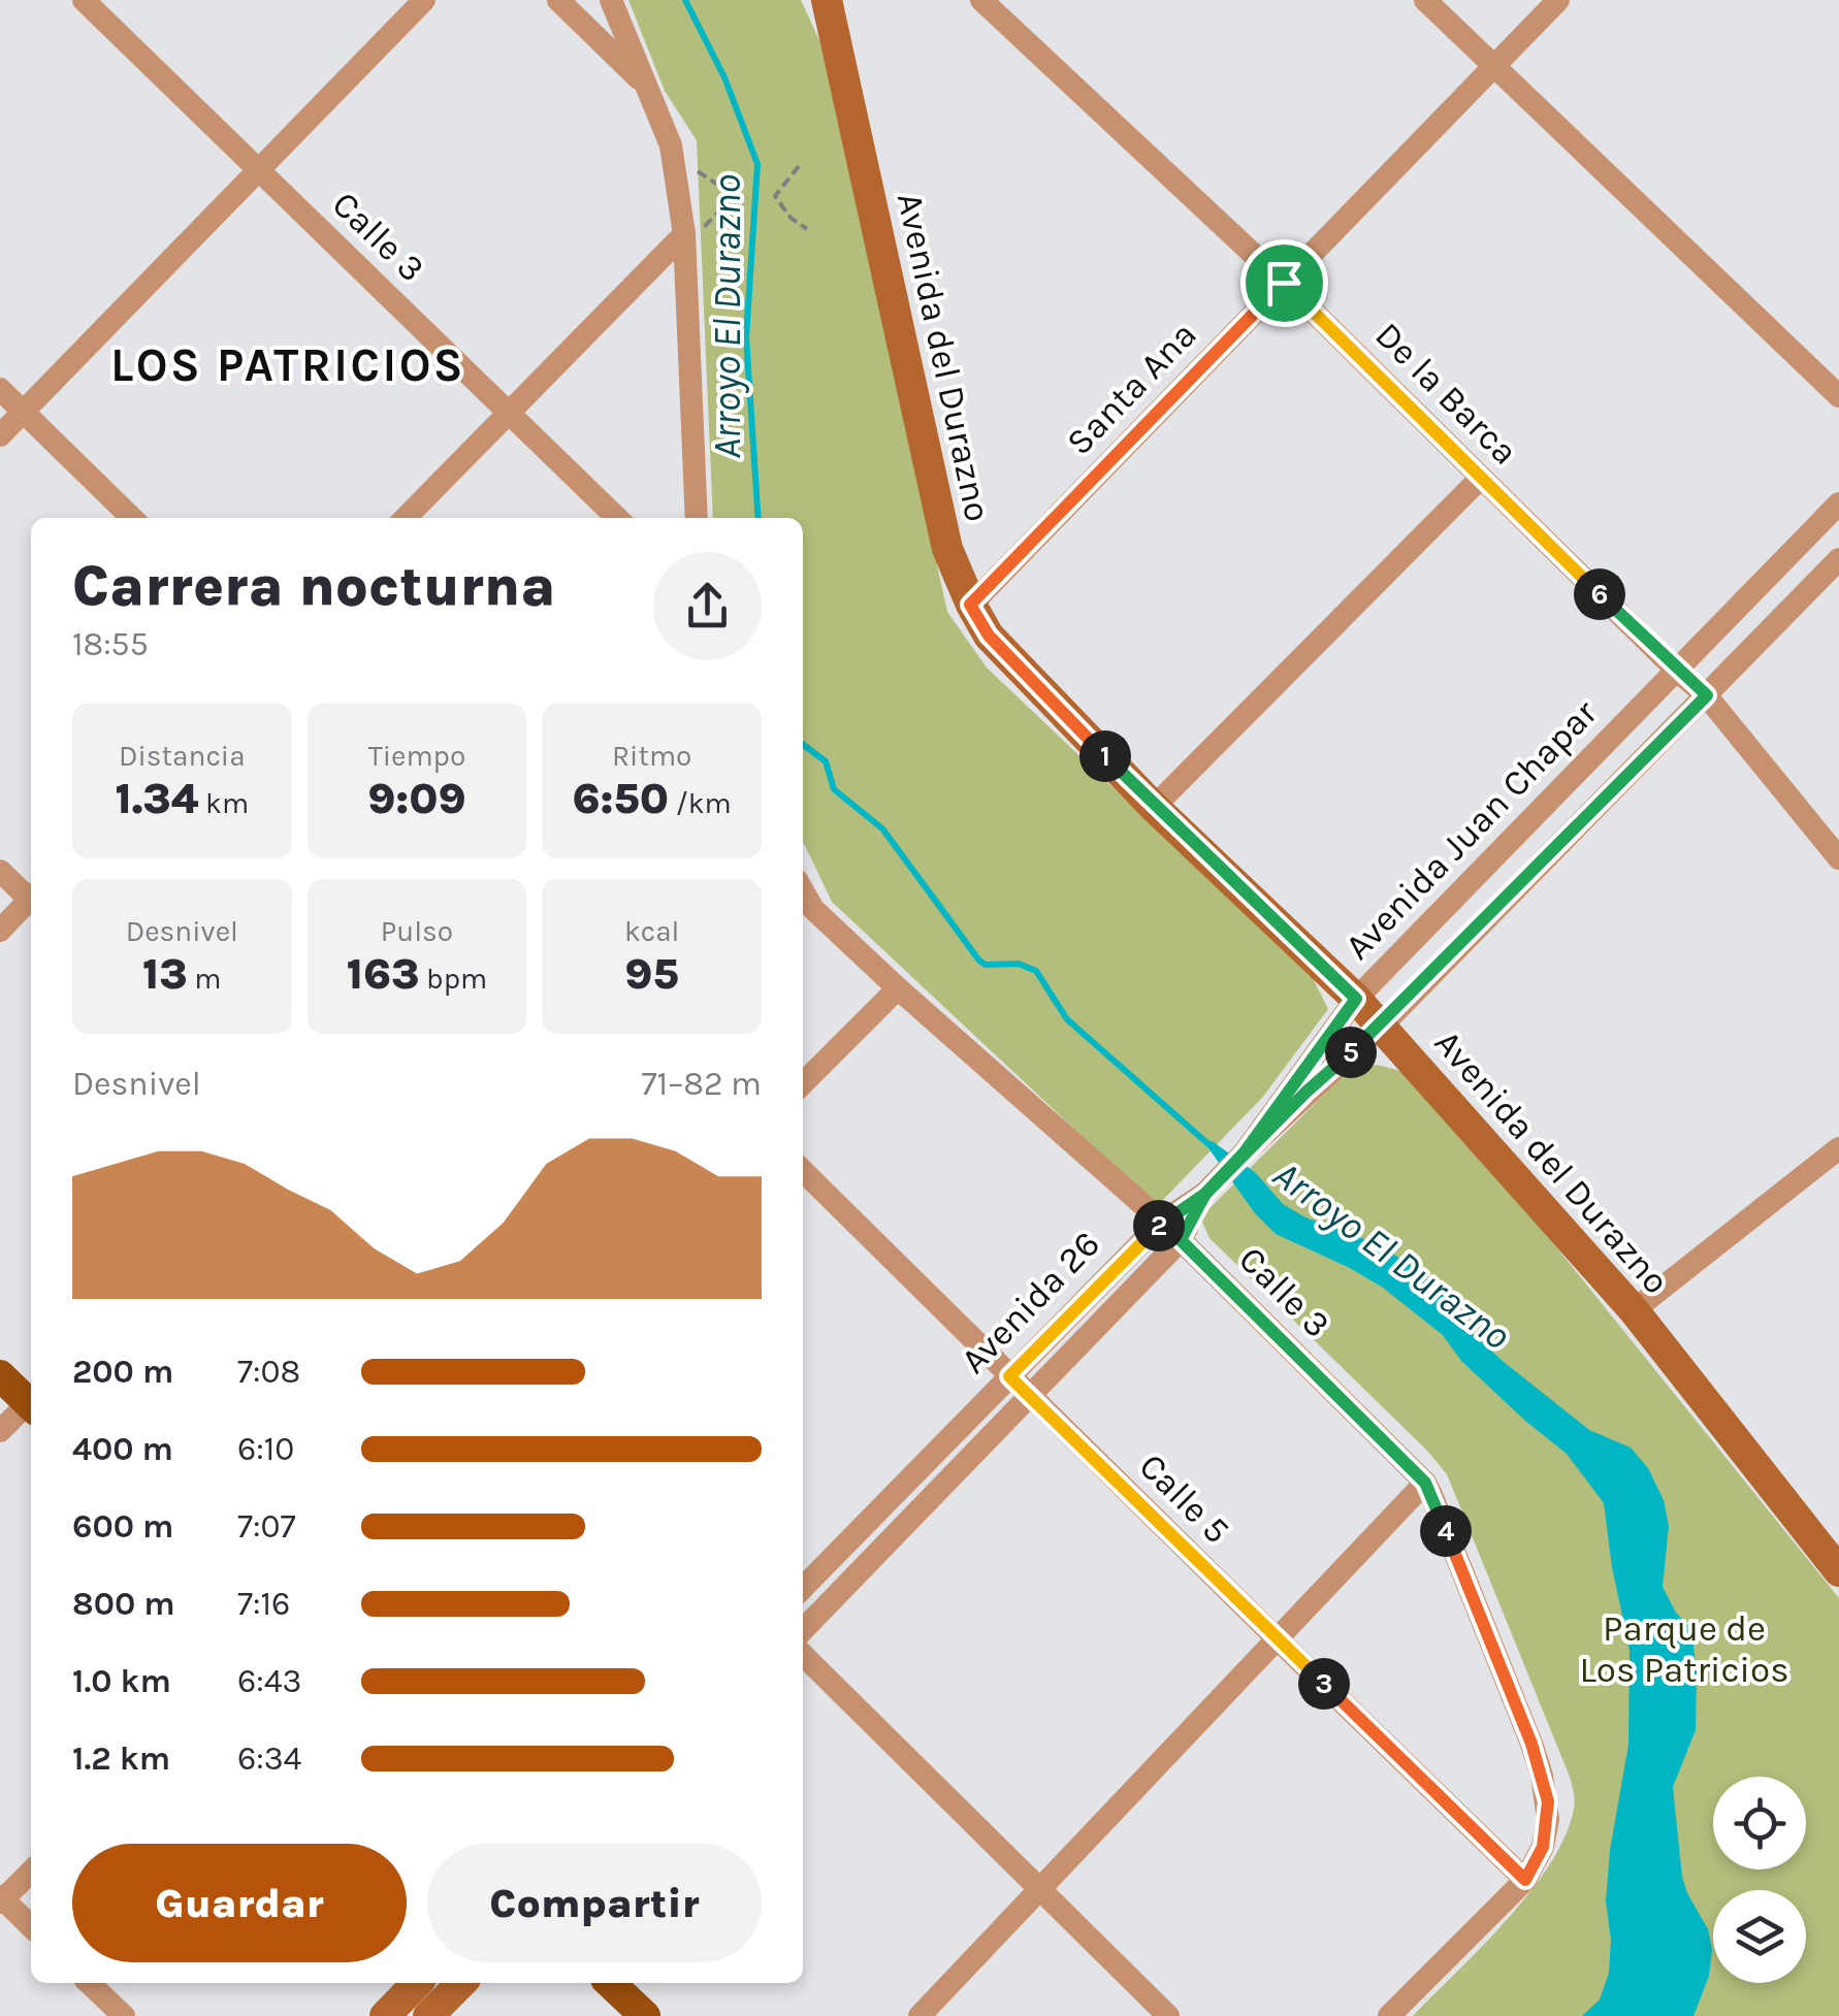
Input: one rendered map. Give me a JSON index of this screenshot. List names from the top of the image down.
{
  "streets": {
    "main road": ["Avenida del Durazno"],
    "street": [
      "Calle 3",
      "Santa Ana",
      "De la Barca",
      "Avenida Juan Chapar",
      "Avenida 26",
      "Calle 5"
    ]
  },
  "crossings": [
    ["Calle 3", "Avenida 26"],
    ["Calle 3", "Calle 5"],
    ["Avenida del Durazno", "Santa Ana"],
    ["Avenida del Durazno", "Avenida Juan Chapar"],
    ["Santa Ana", "De la Barca"],
    ["De la Barca", "Avenida Juan Chapar"],
    ["Avenida 26", "Calle 5"]
  ],
  "districts": ["LOS PATRICIOS"],
  "water": ["Arroyo El Durazno"],
  "parks": ["Parque de Los Patricios"],
  "page": {
    "heading": ["Carrera nocturna", "18:55"],
    "pins": [
      "6",
      "1",
      "5",
      "2",
      "4",
      "3"
    ],
    "stats": [
      ["Distancia", "1.34 km"],
      ["Tiempo", "9:09"],
      ["Ritmo", "6:50 /km"],
      ["Desnivel", "13 m"],
      ["Pulso", "163 bpm"],
      ["kcal", "95"]
    ],
    "chart": ["Desnivel", "71–82 m"],
    "list": [
      {
        "name": "200 m",
        "note": "7:08"
      },
      {
        "name": "400 m",
        "note": "6:10"
      },
      {
        "name": "600 m",
        "note": "7:07"
      },
      {
        "name": "800 m",
        "note": "7:16"
      },
      {
        "name": "1.0 km",
        "note": "6:43"
      },
      {
        "name": "1.2 km",
        "note": "6:34"
      }
    ],
    "buttons": ["Guardar", "Compartir"]
  }
}
